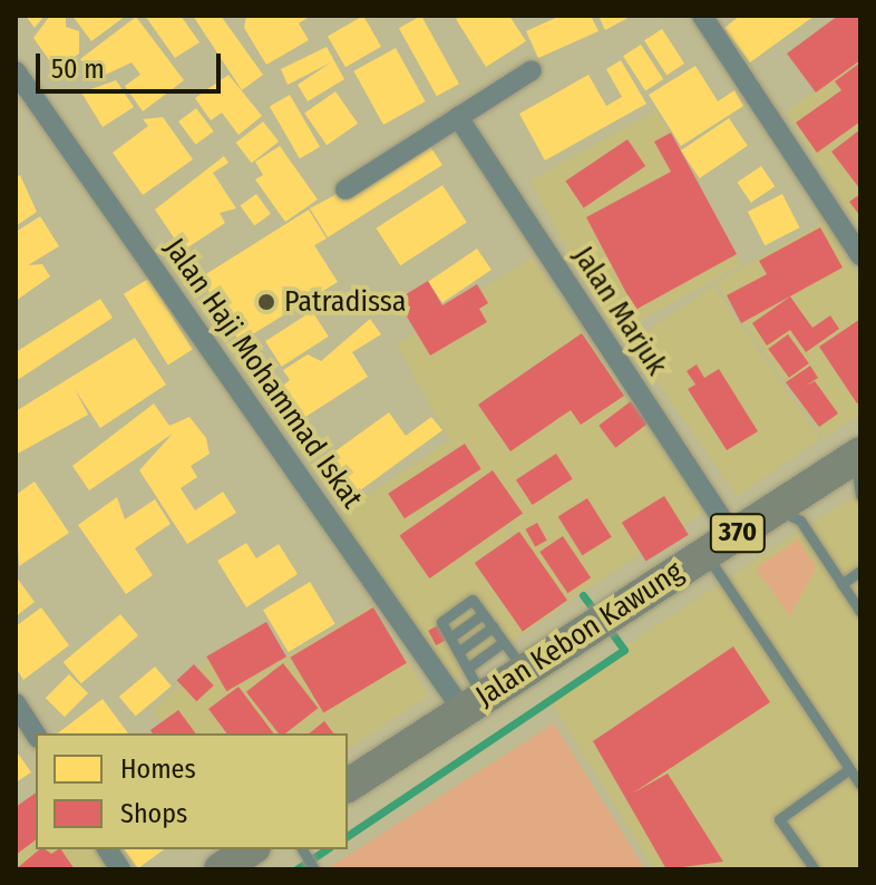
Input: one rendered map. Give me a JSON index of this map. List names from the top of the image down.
{
  "streets": {
    "main road": ["370", "Jalan Kebon Kawung"],
    "street": ["Jalan Marjuk", "Jalan Haji Mohammad Iskat"]
  },
  "crossings": [
    ["Jalan Marjuk", "Jalan Kebon Kawung"],
    ["Jalan Haji Mohammad Iskat", "Jalan Kebon Kawung"]
  ],
  "places": ["Patradissa"],
  "legend": ["Homes", "Shops"],
  "scale_bar": "50 m"
}
